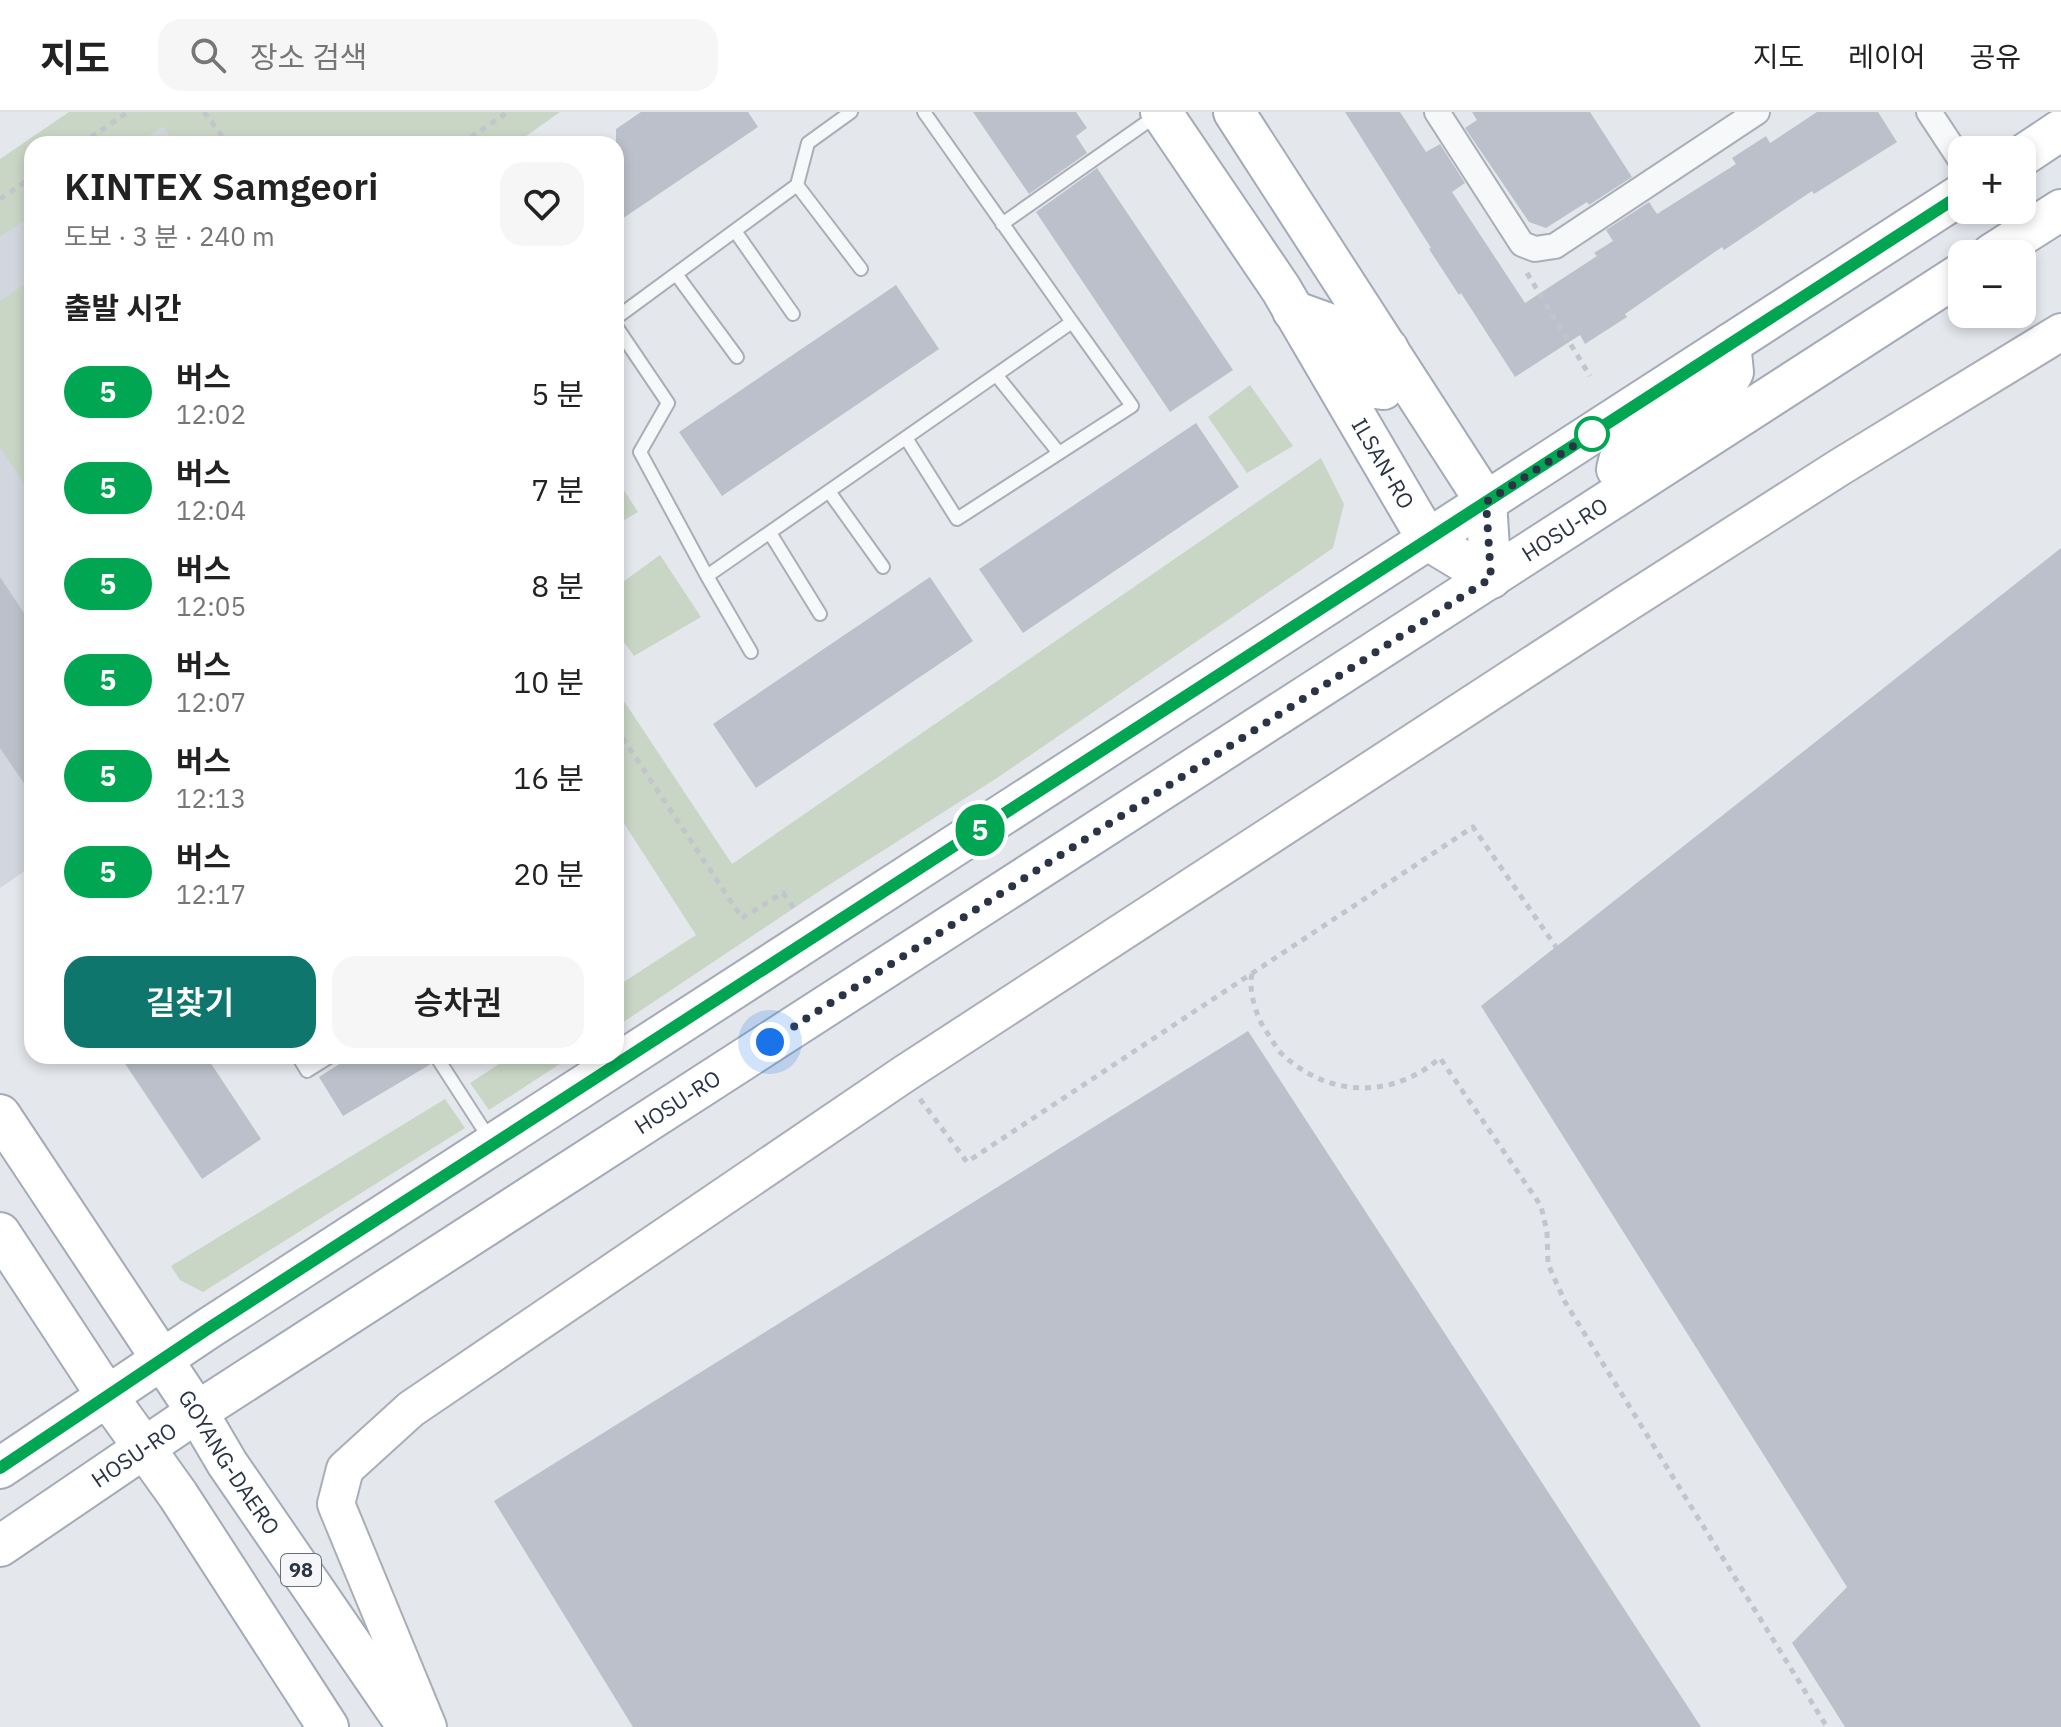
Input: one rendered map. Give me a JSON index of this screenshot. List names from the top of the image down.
{
  "streets": {
    "main road": [
      "ILSAN-RO",
      "HOSU-RO",
      "GOYANG-DAERO",
      "98"
    ]
  },
  "crossings": [
    ["ILSAN-RO", "HOSU-RO"],
    ["HOSU-RO", "GOYANG-DAERO"]
  ],
  "lines": ["bus line 5"],
  "page": {
    "header": "지도",
    "search": "장소 검색",
    "nav": ["지도", "레이어", "공유"],
    "on_map": "5",
    "map_buttons": ["+", "−"],
    "heading": [
      ["KINTEX Samgeori", "도보 · 3 분 · 240 m"],
      "출발 시간"
    ],
    "list": [
      {
        "mark": "5",
        "name": "버스",
        "note": "12:02",
        "value": "5 분"
      },
      {
        "mark": "5",
        "name": "버스",
        "note": "12:04",
        "value": "7 분"
      },
      {
        "mark": "5",
        "name": "버스",
        "note": "12:05",
        "value": "8 분"
      },
      {
        "mark": "5",
        "name": "버스",
        "note": "12:07",
        "value": "10 분"
      },
      {
        "mark": "5",
        "name": "버스",
        "note": "12:13",
        "value": "16 분"
      },
      {
        "mark": "5",
        "name": "버스",
        "note": "12:17",
        "value": "20 분"
      }
    ],
    "buttons": ["길찾기", "승차권"]
  }
}
